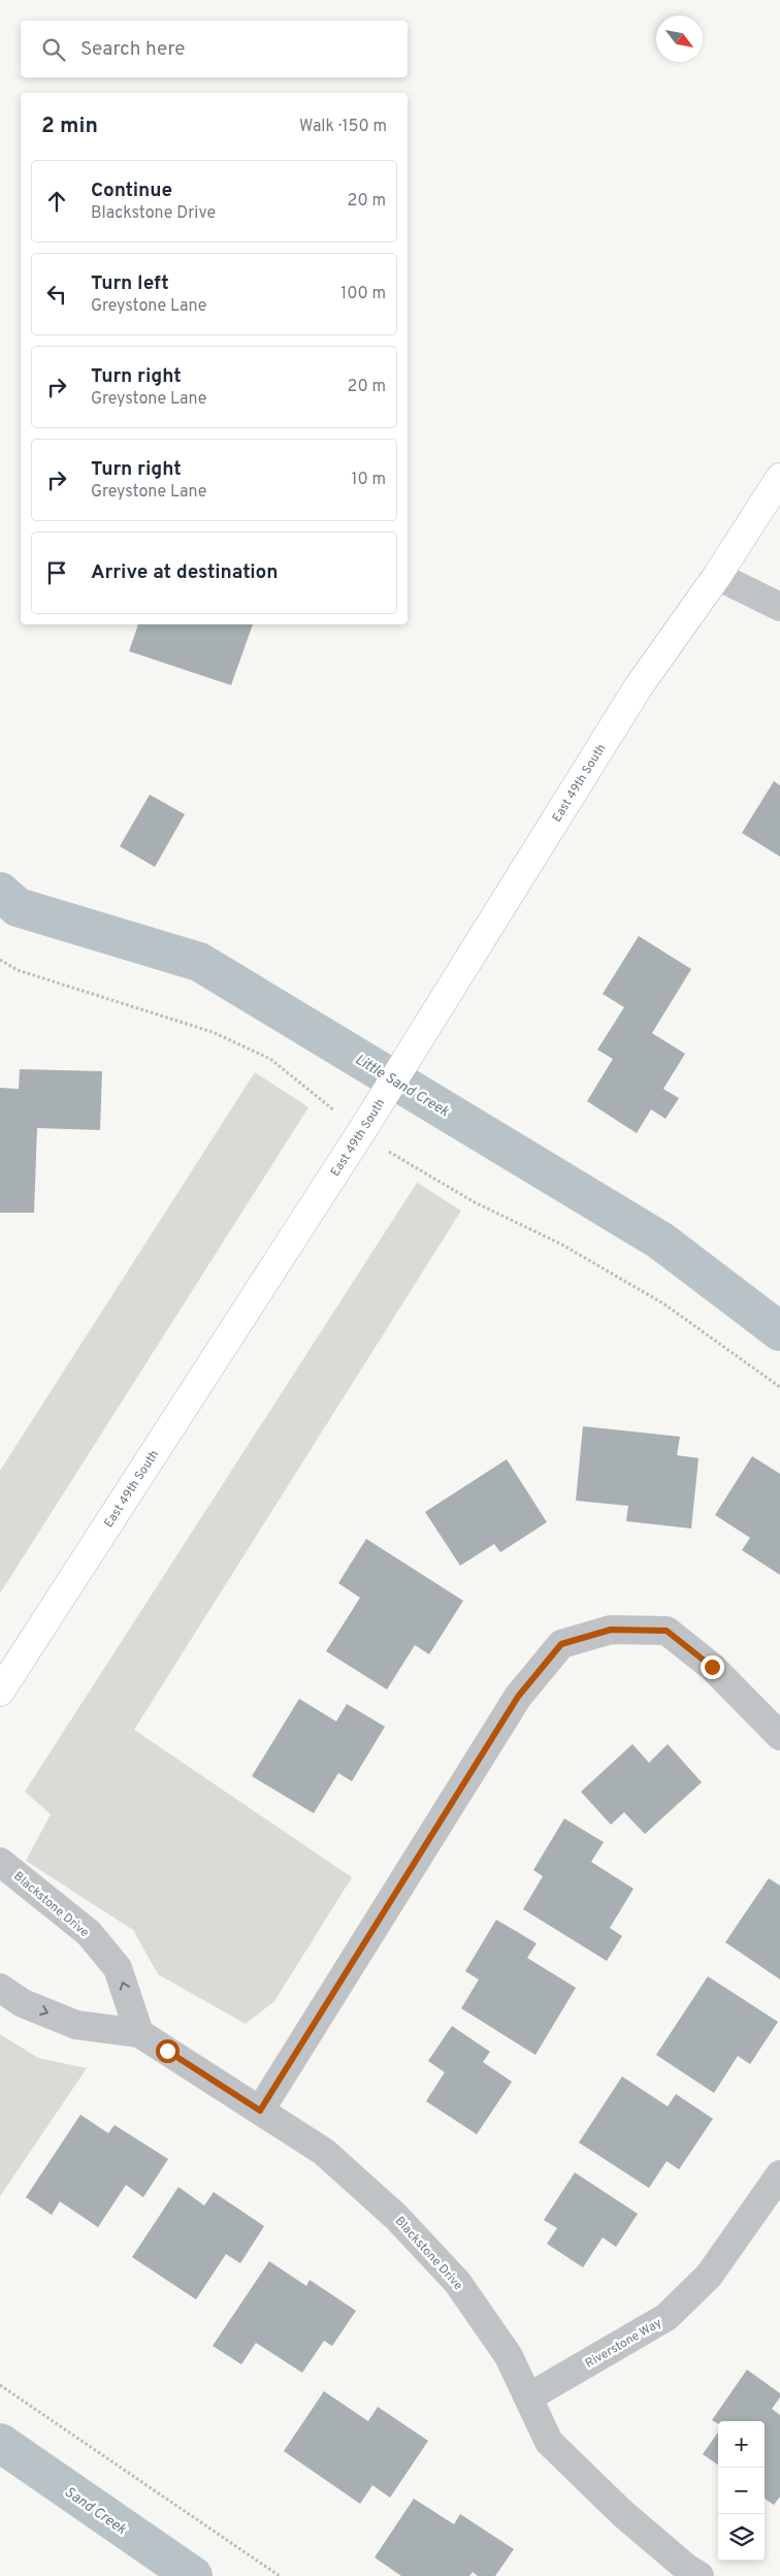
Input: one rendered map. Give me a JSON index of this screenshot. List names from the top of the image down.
{
  "streets": {
    "street": ["East 49th South", "Blackstone Drive", "Riverstone Way"]
  },
  "crossings": [
    ["Blackstone Drive", "Riverstone Way"]
  ],
  "water": ["Little Sand Creek", "Sand Creek"],
  "north": "bottom right",
  "page": {
    "search": "Search here",
    "heading": ["2 min", "Walk · 150 m"],
    "list": [
      ["Continue", "Blackstone Drive", "20 m"],
      ["Turn left", "Greystone Lane", "100 m"],
      ["Turn right", "Greystone Lane", "20 m"],
      ["Turn right", "Greystone Lane", "10 m"],
      "Arrive at destination"
    ],
    "map_buttons": ["+", "−"]
  }
}
